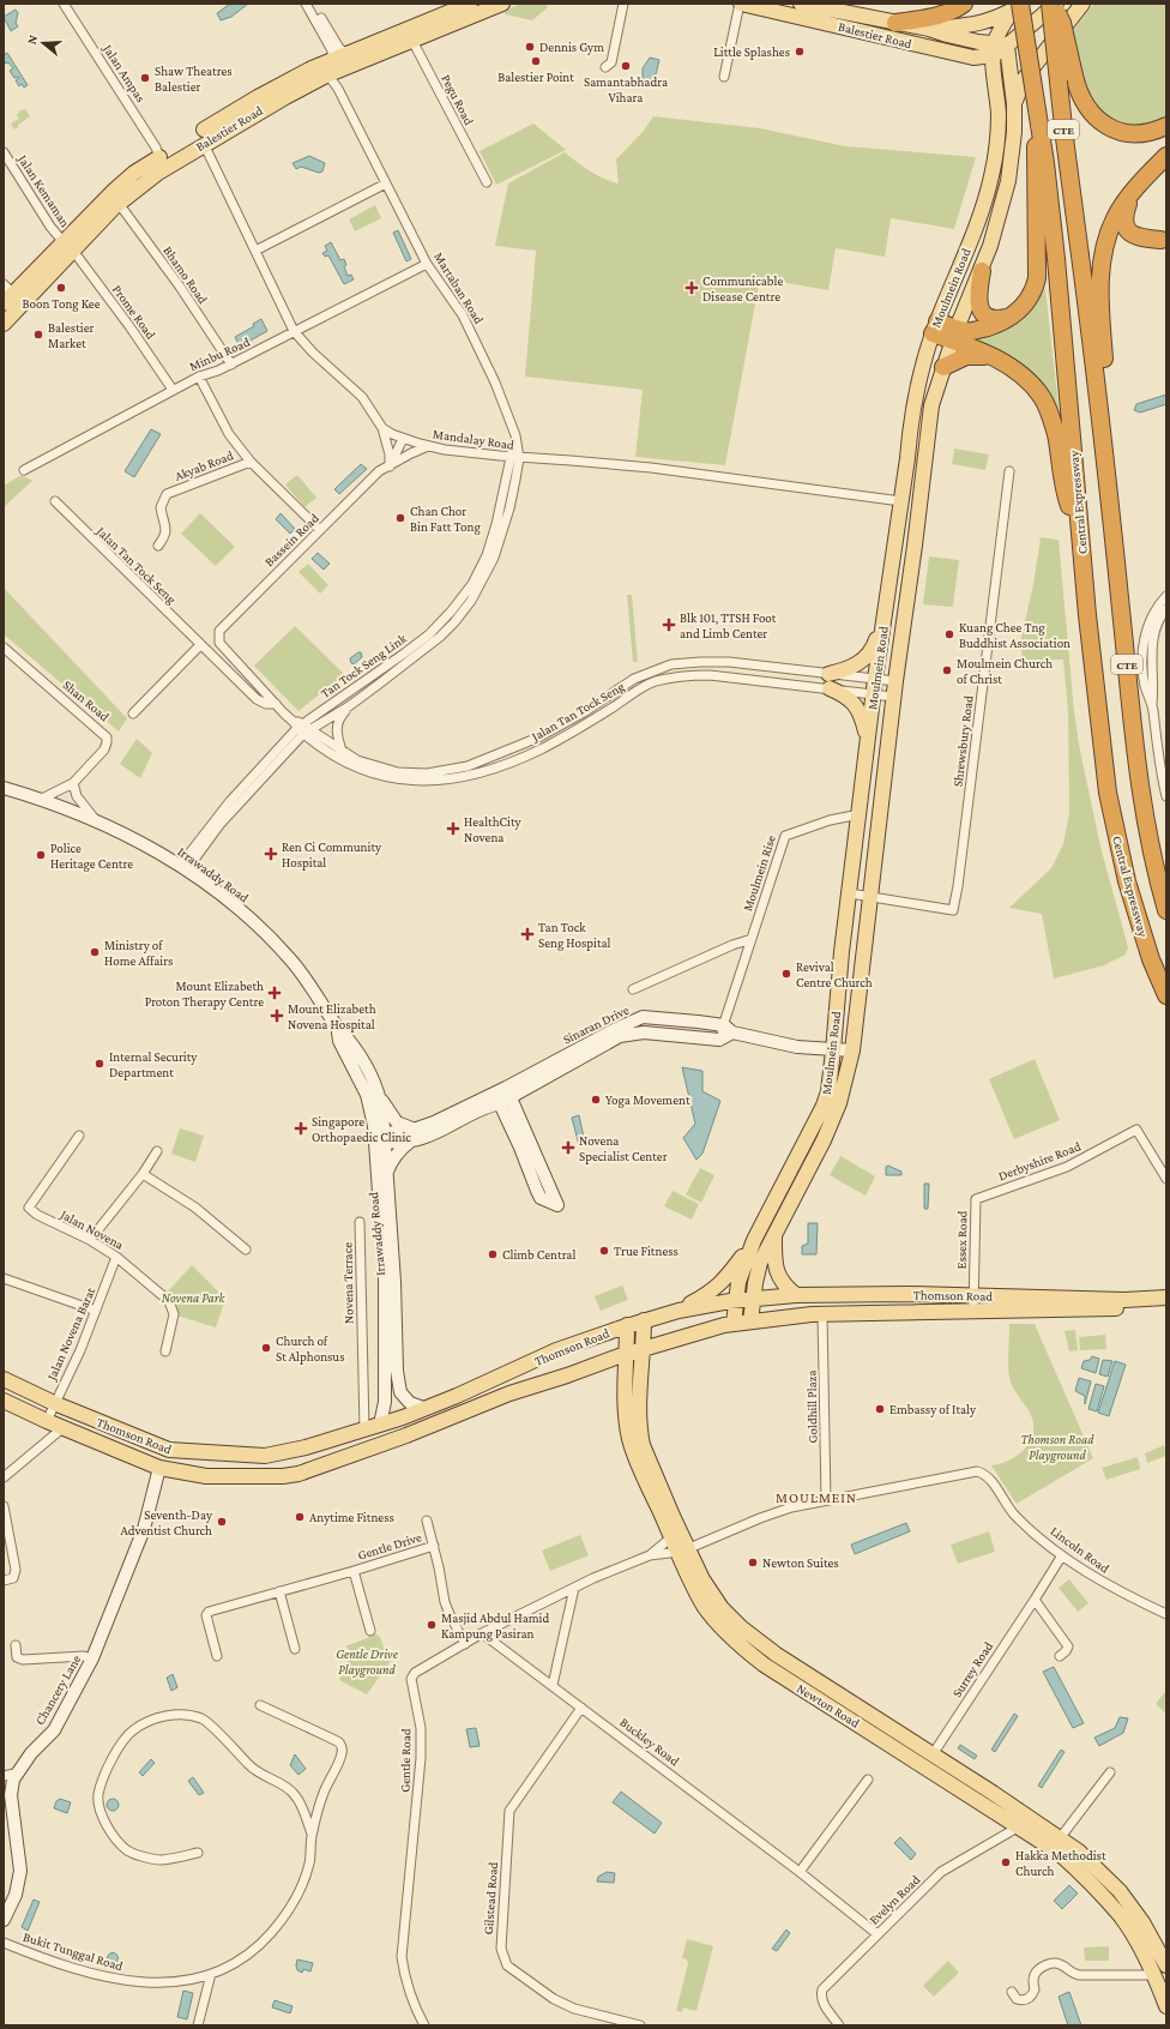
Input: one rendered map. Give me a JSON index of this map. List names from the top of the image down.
{
  "streets": {
    "highway": ["CTE", "Central Expressway"],
    "main road": [
      "Balestier Road",
      "Moulmein Road",
      "Thomson Road",
      "Newton Road"
    ],
    "street": [
      "Jalan Ampas",
      "Pegu Road",
      "Jalan Kemaman",
      "Bhamo Road",
      "Martaban Road",
      "Prome Road",
      "Minbu Road",
      "Mandalay Road",
      "Akyab Road",
      "Bassein Road",
      "Jalan Tan Tock Seng",
      "Tan Tock Seng Link",
      "Shan Road",
      "Shrewsbury Road",
      "Moulmein Rise",
      "Irrawaddy Road",
      "Sinaran Drive",
      "Derbyshire Road",
      "Jalan Novena",
      "Essex Road",
      "Novena Terrace",
      "Jalan Novena Barat",
      "Goldhill Plaza",
      "Gentle Drive",
      "Lincoln Road",
      "Surrey Road",
      "Chancery Lane",
      "Buckley Road",
      "Gentle Road",
      "Gilstead Road",
      "Evelyn Road",
      "Bukit Tunggal Road"
    ]
  },
  "crossings": [
    ["Balestier Road", "Jalan Ampas"],
    ["Balestier Road", "Pegu Road"],
    ["Balestier Road", "Jalan Kemaman"],
    ["Balestier Road", "Bhamo Road"],
    ["Balestier Road", "Martaban Road"],
    ["Balestier Road", "Moulmein Road"],
    ["Balestier Road", "Prome Road"],
    ["Balestier Road", "Mandalay Road"],
    ["Balestier Road", "Central Expressway"],
    ["Jalan Kemaman", "Prome Road"],
    ["Bhamo Road", "Minbu Road"],
    ["Martaban Road", "Minbu Road"],
    ["Martaban Road", "Mandalay Road"],
    ["Martaban Road", "Tan Tock Seng Link"],
    ["Moulmein Road", "Mandalay Road"],
    ["Moulmein Road", "Jalan Tan Tock Seng"],
    ["Moulmein Road", "Shrewsbury Road"],
    ["Moulmein Road", "Moulmein Rise"],
    ["Moulmein Road", "Sinaran Drive"],
    ["Moulmein Road", "Thomson Road"],
    ["Prome Road", "Minbu Road"],
    ["Minbu Road", "Mandalay Road"],
    ["Minbu Road", "Akyab Road"],
    ["Mandalay Road", "Bassein Road"],
    ["Mandalay Road", "Tan Tock Seng Link"],
    ["Akyab Road", "Bassein Road"],
    ["Bassein Road", "Jalan Tan Tock Seng"],
    ["Jalan Tan Tock Seng", "Tan Tock Seng Link"],
    ["Tan Tock Seng Link", "Irrawaddy Road"],
    ["Shan Road", "Irrawaddy Road"],
    ["Moulmein Rise", "Sinaran Drive"],
    ["Irrawaddy Road", "Sinaran Drive"],
    ["Irrawaddy Road", "Thomson Road"],
    ["Derbyshire Road", "Essex Road"],
    ["Jalan Novena", "Jalan Novena Barat"],
    ["Essex Road", "Thomson Road"],
    ["Novena Terrace", "Thomson Road"],
    ["Thomson Road", "Jalan Novena Barat"],
    ["Thomson Road", "Goldhill Plaza"],
    ["Thomson Road", "Chancery Lane"],
    ["Thomson Road", "Newton Road"],
    ["Goldhill Plaza", "Lincoln Road"],
    ["Gentle Drive", "Gentle Road"],
    ["Lincoln Road", "Surrey Road"],
    ["Surrey Road", "Newton Road"],
    ["Newton Road", "Evelyn Road"],
    ["Buckley Road", "Gentle Road"],
    ["Buckley Road", "Gilstead Road"],
    ["Buckley Road", "Evelyn Road"]
  ],
  "districts": ["MOULMEIN"],
  "parks": ["Novena Park", "Thomson Road Playground", "Gentle Drive Playground"],
  "places": {
    "other": [
      "Dennis Gym",
      "Little Splashes",
      "Balestier Point",
      "Samantabhadra Vihara",
      "Shaw Theatres Balestier",
      "Boon Tong Kee",
      "Balestier Market",
      "Chan Chor Bin Fatt Tong",
      "Kuang Chee Tng Buddhist Association",
      "Moulmein Church of Christ",
      "Police Heritage Centre",
      "Ministry of Home Affairs",
      "Revival Centre Church",
      "Internal Security Department",
      "Yoga Movement",
      "True Fitness",
      "Climb Central",
      "Church of St Alphonsus",
      "Embassy of Italy",
      "Anytime Fitness",
      "Seventh-Day Adventist Church",
      "Newton Suites",
      "Masjid Abdul Hamid Kampung Pasiran",
      "Hakka Methodist Church"
    ],
    "health": [
      "Communicable Disease Centre",
      "Blk 101, TTSH Foot and Limb Center",
      "HealthCity Novena",
      "Ren Ci Community Hospital",
      "Tan Tock Seng Hospital",
      "Mount Elizabeth Proton Therapy Centre",
      "Mount Elizabeth Novena Hospital",
      "Singapore Orthopaedic Clinic",
      "Novena Specialist Center"
    ]
  },
  "north": "left"
}
